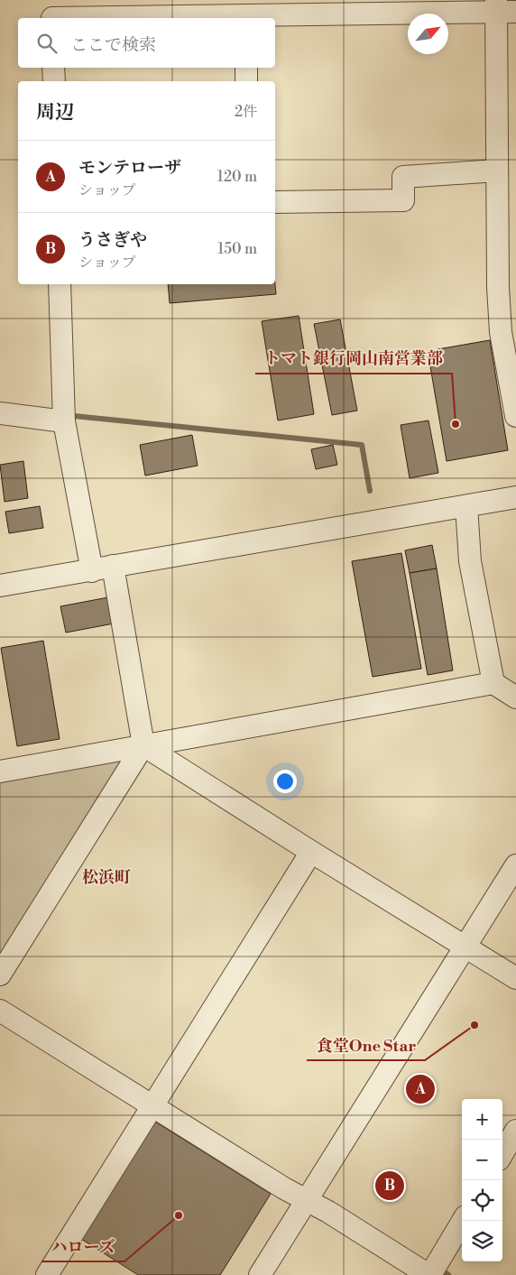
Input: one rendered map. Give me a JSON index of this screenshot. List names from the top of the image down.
{
  "districts": ["松浜町"],
  "places": ["トマト銀行岡山南営業部", "食堂One Star", "ハローズ"],
  "north": "top right",
  "page": {
    "search": "ここで検索",
    "heading": ["周辺", "2件"],
    "list": [
      {
        "mark": "A",
        "name": "モンテローザ",
        "note": "ショップ",
        "value": "120 m"
      },
      {
        "mark": "B",
        "name": "うさぎや",
        "note": "ショップ",
        "value": "150 m"
      }
    ],
    "pins": ["A", "B"],
    "map_buttons": ["+", "−"]
  }
}
